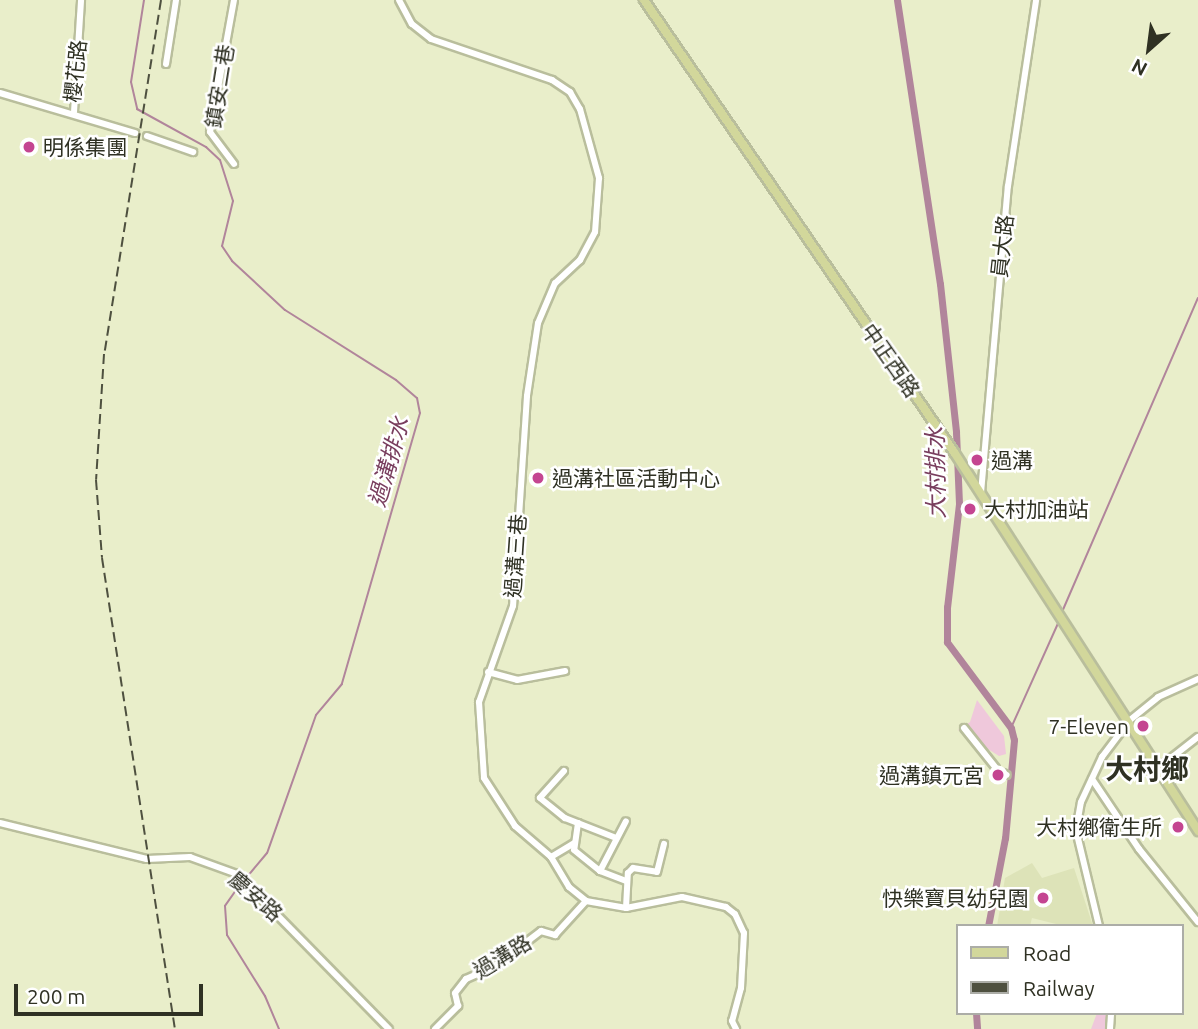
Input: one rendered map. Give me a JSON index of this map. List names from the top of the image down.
{
  "streets": {
    "main road": ["中正西路"],
    "street": [
      "櫻花路",
      "鎮安二巷",
      "員大路",
      "過溝三巷",
      "慶安路",
      "過溝路"
    ]
  },
  "crossings": [
    ["員大路", "中正西路"],
    ["過溝三巷", "過溝路"]
  ],
  "districts": ["大村鄉"],
  "water": ["過溝排水", "大村排水"],
  "places": [
    "明係集團",
    "過溝",
    "過溝社區活動中心",
    "大村加油站",
    "7-Eleven",
    "過溝鎮元宮",
    "大村鄉衛生所",
    "快樂寶貝幼兒園"
  ],
  "legend": ["Road", "Railway"],
  "scale_bar": "200 m",
  "north": "bottom left"
}
